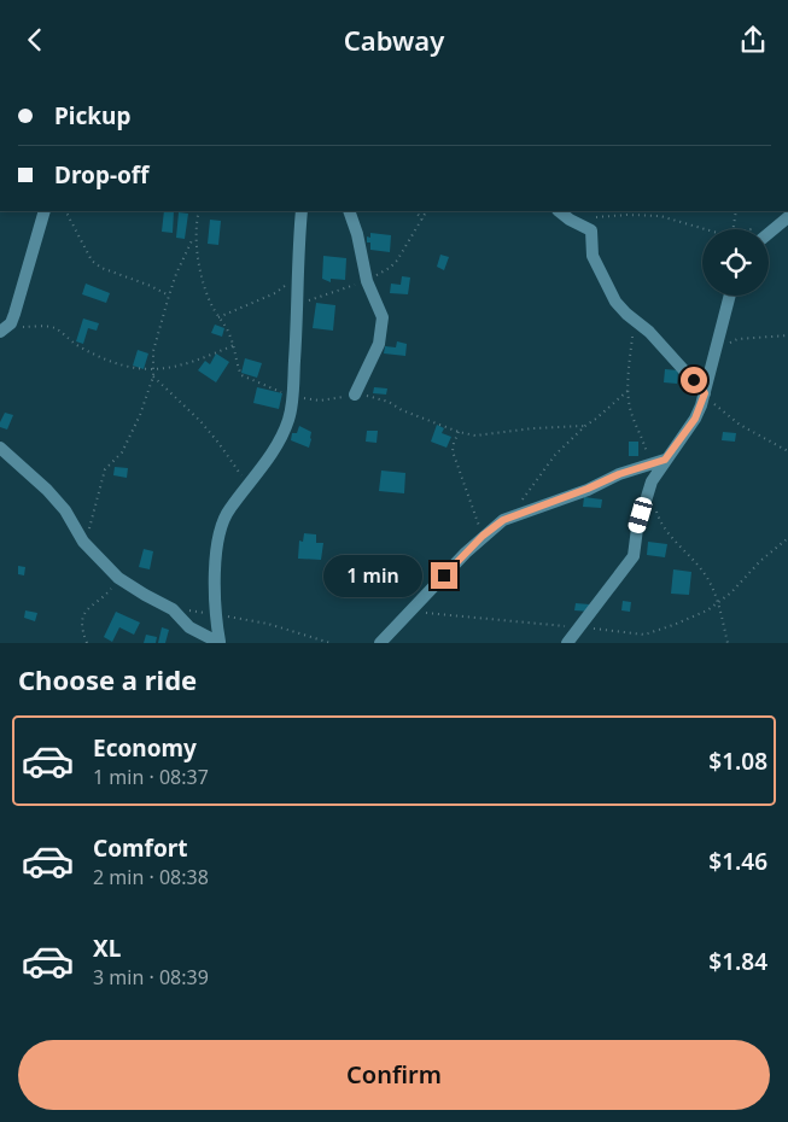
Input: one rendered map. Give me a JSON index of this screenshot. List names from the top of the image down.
{
  "page": {
    "header": "Cabway",
    "banner": ["Pickup", "Drop-off"],
    "bubble": "1 min",
    "heading": "Choose a ride",
    "list": [
      {
        "name": "Economy",
        "note": "1 min · 08:37",
        "value": "$1.08"
      },
      {
        "name": "Comfort",
        "note": "2 min · 08:38",
        "value": "$1.46"
      },
      {
        "name": "XL",
        "note": "3 min · 08:39",
        "value": "$1.84"
      }
    ],
    "buttons": "Confirm"
  }
}
